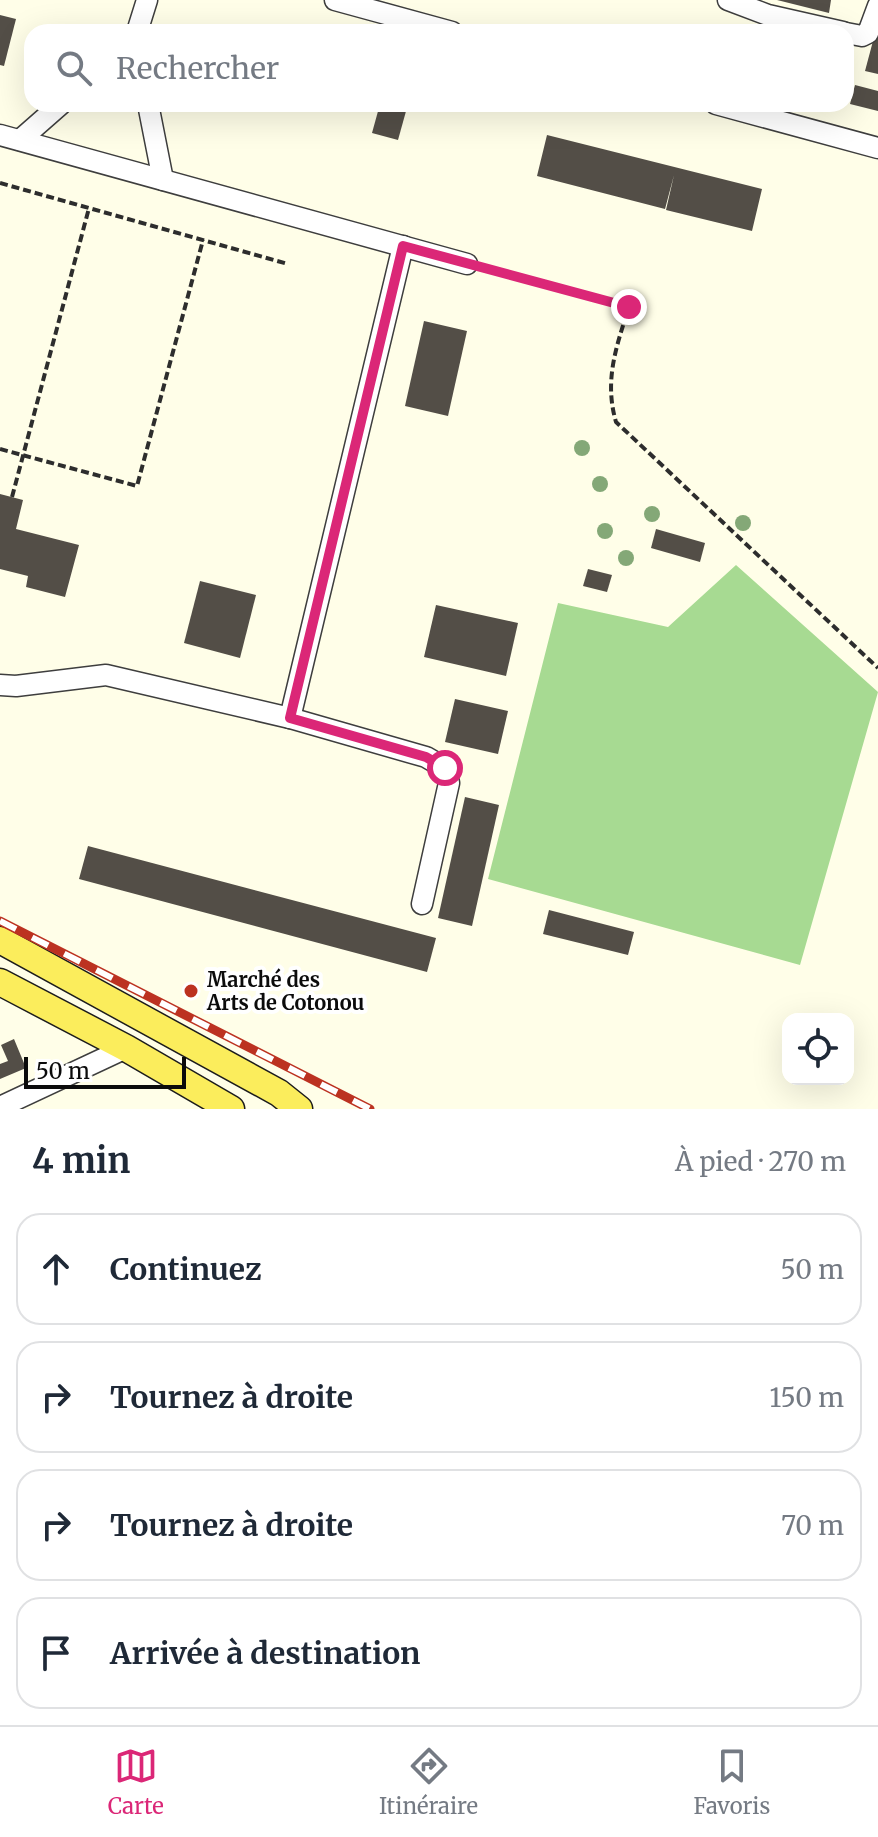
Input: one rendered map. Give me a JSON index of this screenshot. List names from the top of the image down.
{
  "places": ["Marché des Arts de Cotonou"],
  "scale_bar": "50 m",
  "page": {
    "search": "Rechercher",
    "scale": "50 m",
    "heading": ["4 min", "À pied · 270 m"],
    "list": [
      ["Continuez", "50 m"],
      ["Tournez à droite", "150 m"],
      ["Tournez à droite", "70 m"],
      "Arrivée à destination"
    ],
    "nav": ["Carte", "Itinéraire", "Favoris"]
  }
}
